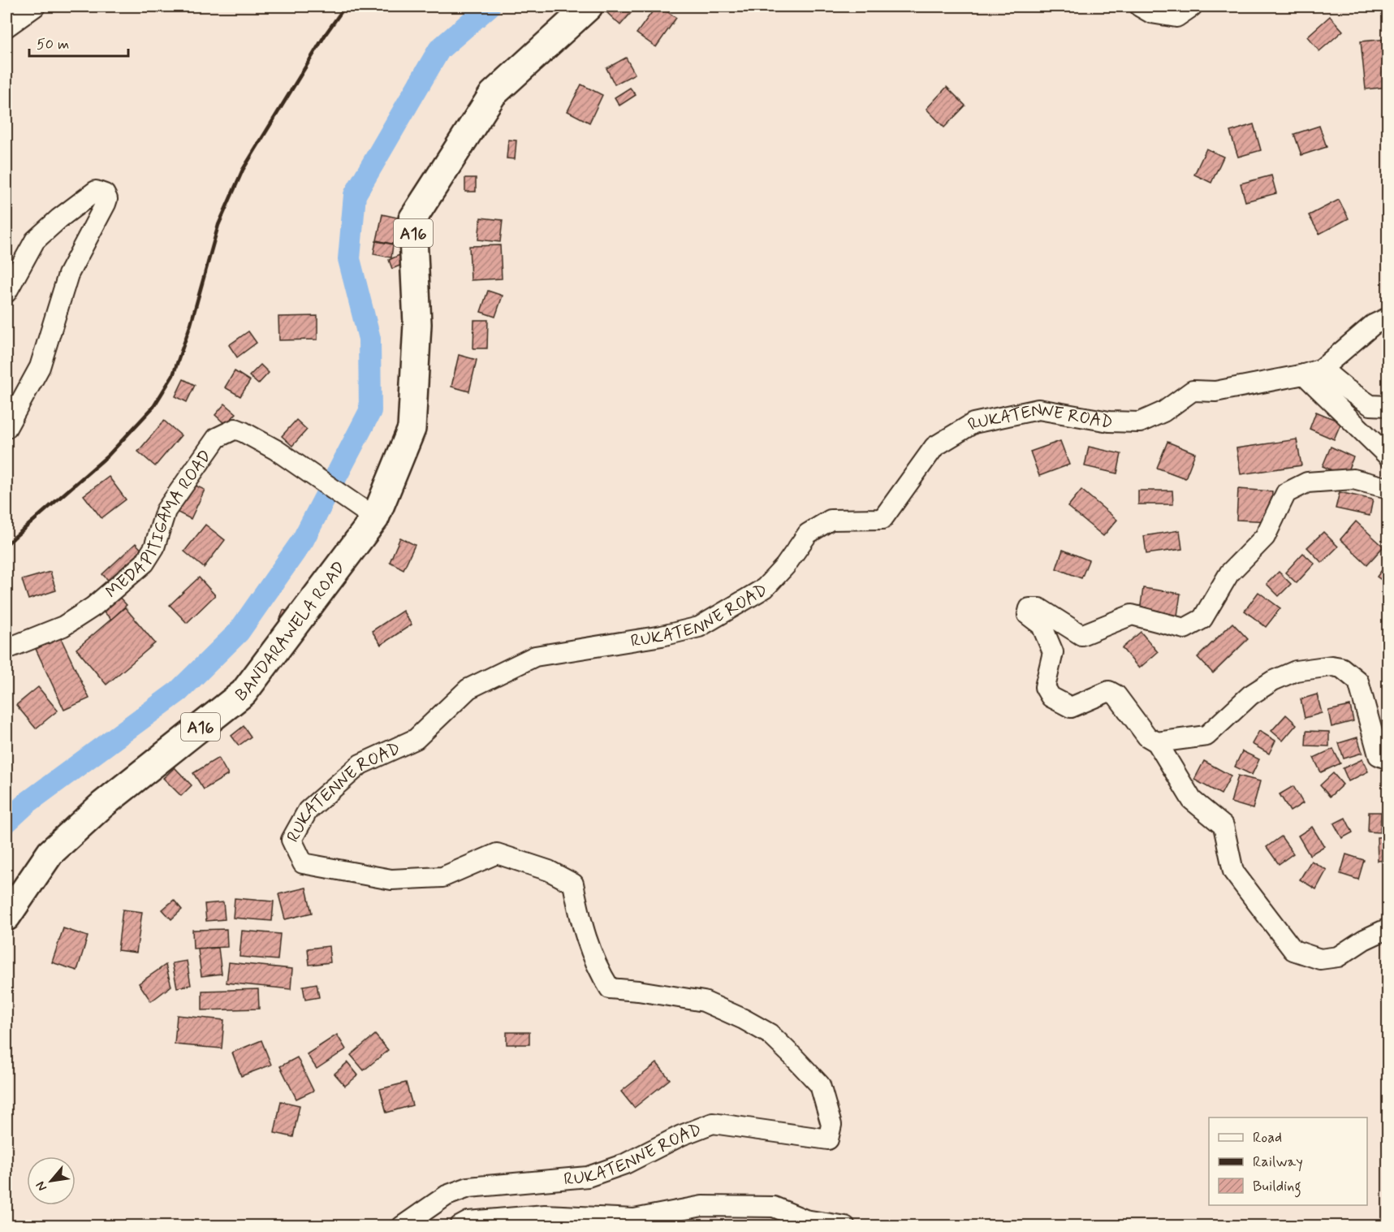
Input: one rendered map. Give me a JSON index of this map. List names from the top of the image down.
{
  "streets": {
    "highway": ["A16", "BANDARAWELA ROAD"],
    "street": ["RUKATENNE ROAD", "MEDAPITIGAMA ROAD"]
  },
  "crossings": [
    ["A16", "MEDAPITIGAMA ROAD"],
    ["A16", "BANDARAWELA ROAD"],
    ["MEDAPITIGAMA ROAD", "BANDARAWELA ROAD"]
  ],
  "legend": ["Road", "Railway", "Building"],
  "scale_bar": "50 m",
  "north": "bottom left"
}
